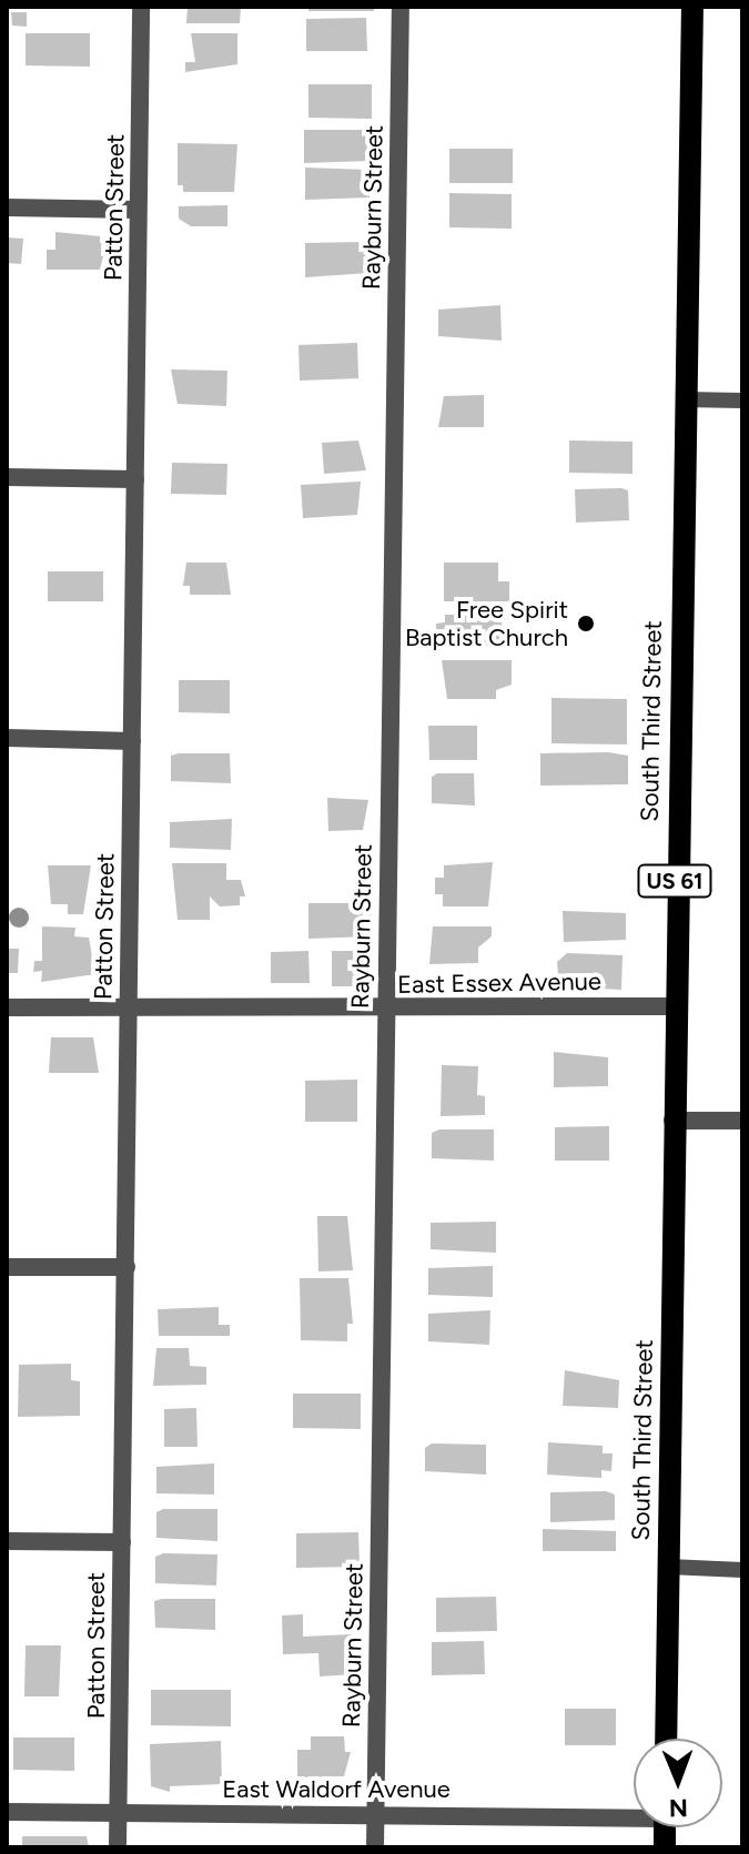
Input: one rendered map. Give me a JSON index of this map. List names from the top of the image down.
{
  "streets": {
    "main road": ["South Third Street", "US 61"],
    "street": [
      "Patton Street",
      "Rayburn Street",
      "East Essex Avenue",
      "East Waldorf Avenue"
    ]
  },
  "crossings": [
    ["Patton Street", "East Essex Avenue"],
    ["Patton Street", "East Waldorf Avenue"],
    ["Rayburn Street", "East Essex Avenue"],
    ["Rayburn Street", "East Waldorf Avenue"],
    ["South Third Street", "East Essex Avenue"]
  ],
  "places": ["Free Spirit Baptist Church"],
  "north": "bottom"
}
